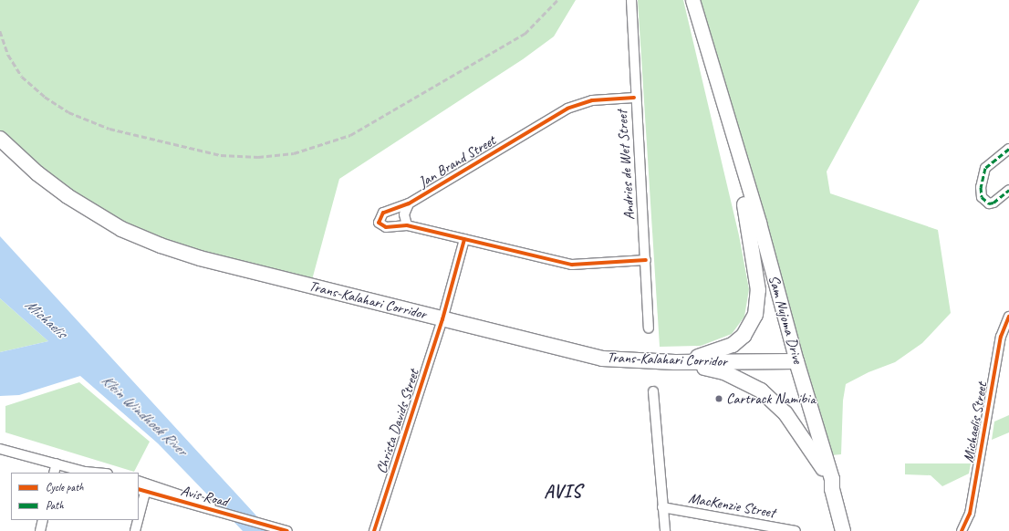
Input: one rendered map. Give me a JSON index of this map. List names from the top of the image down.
{
  "streets": {
    "highway": ["Trans-Kalahari Corridor", "Sam Nujoma Drive"],
    "street": [
      "Jan Brand Street",
      "Andries de Wet Street",
      "Christa Davids Street",
      "Michaelis Street",
      "Avis Road",
      "MacKenzie Street"
    ]
  },
  "crossings": [
    ["Jan Brand Street", "Andries de Wet Street"],
    ["Trans-Kalahari Corridor", "Sam Nujoma Drive"],
    ["Trans-Kalahari Corridor", "Christa Davids Street"]
  ],
  "districts": ["AVIS"],
  "water": ["Michaelis", "Klein Windhoek River"],
  "places": ["Cartrack Namibia"],
  "legend": ["Cycle path", "Path"]
}
